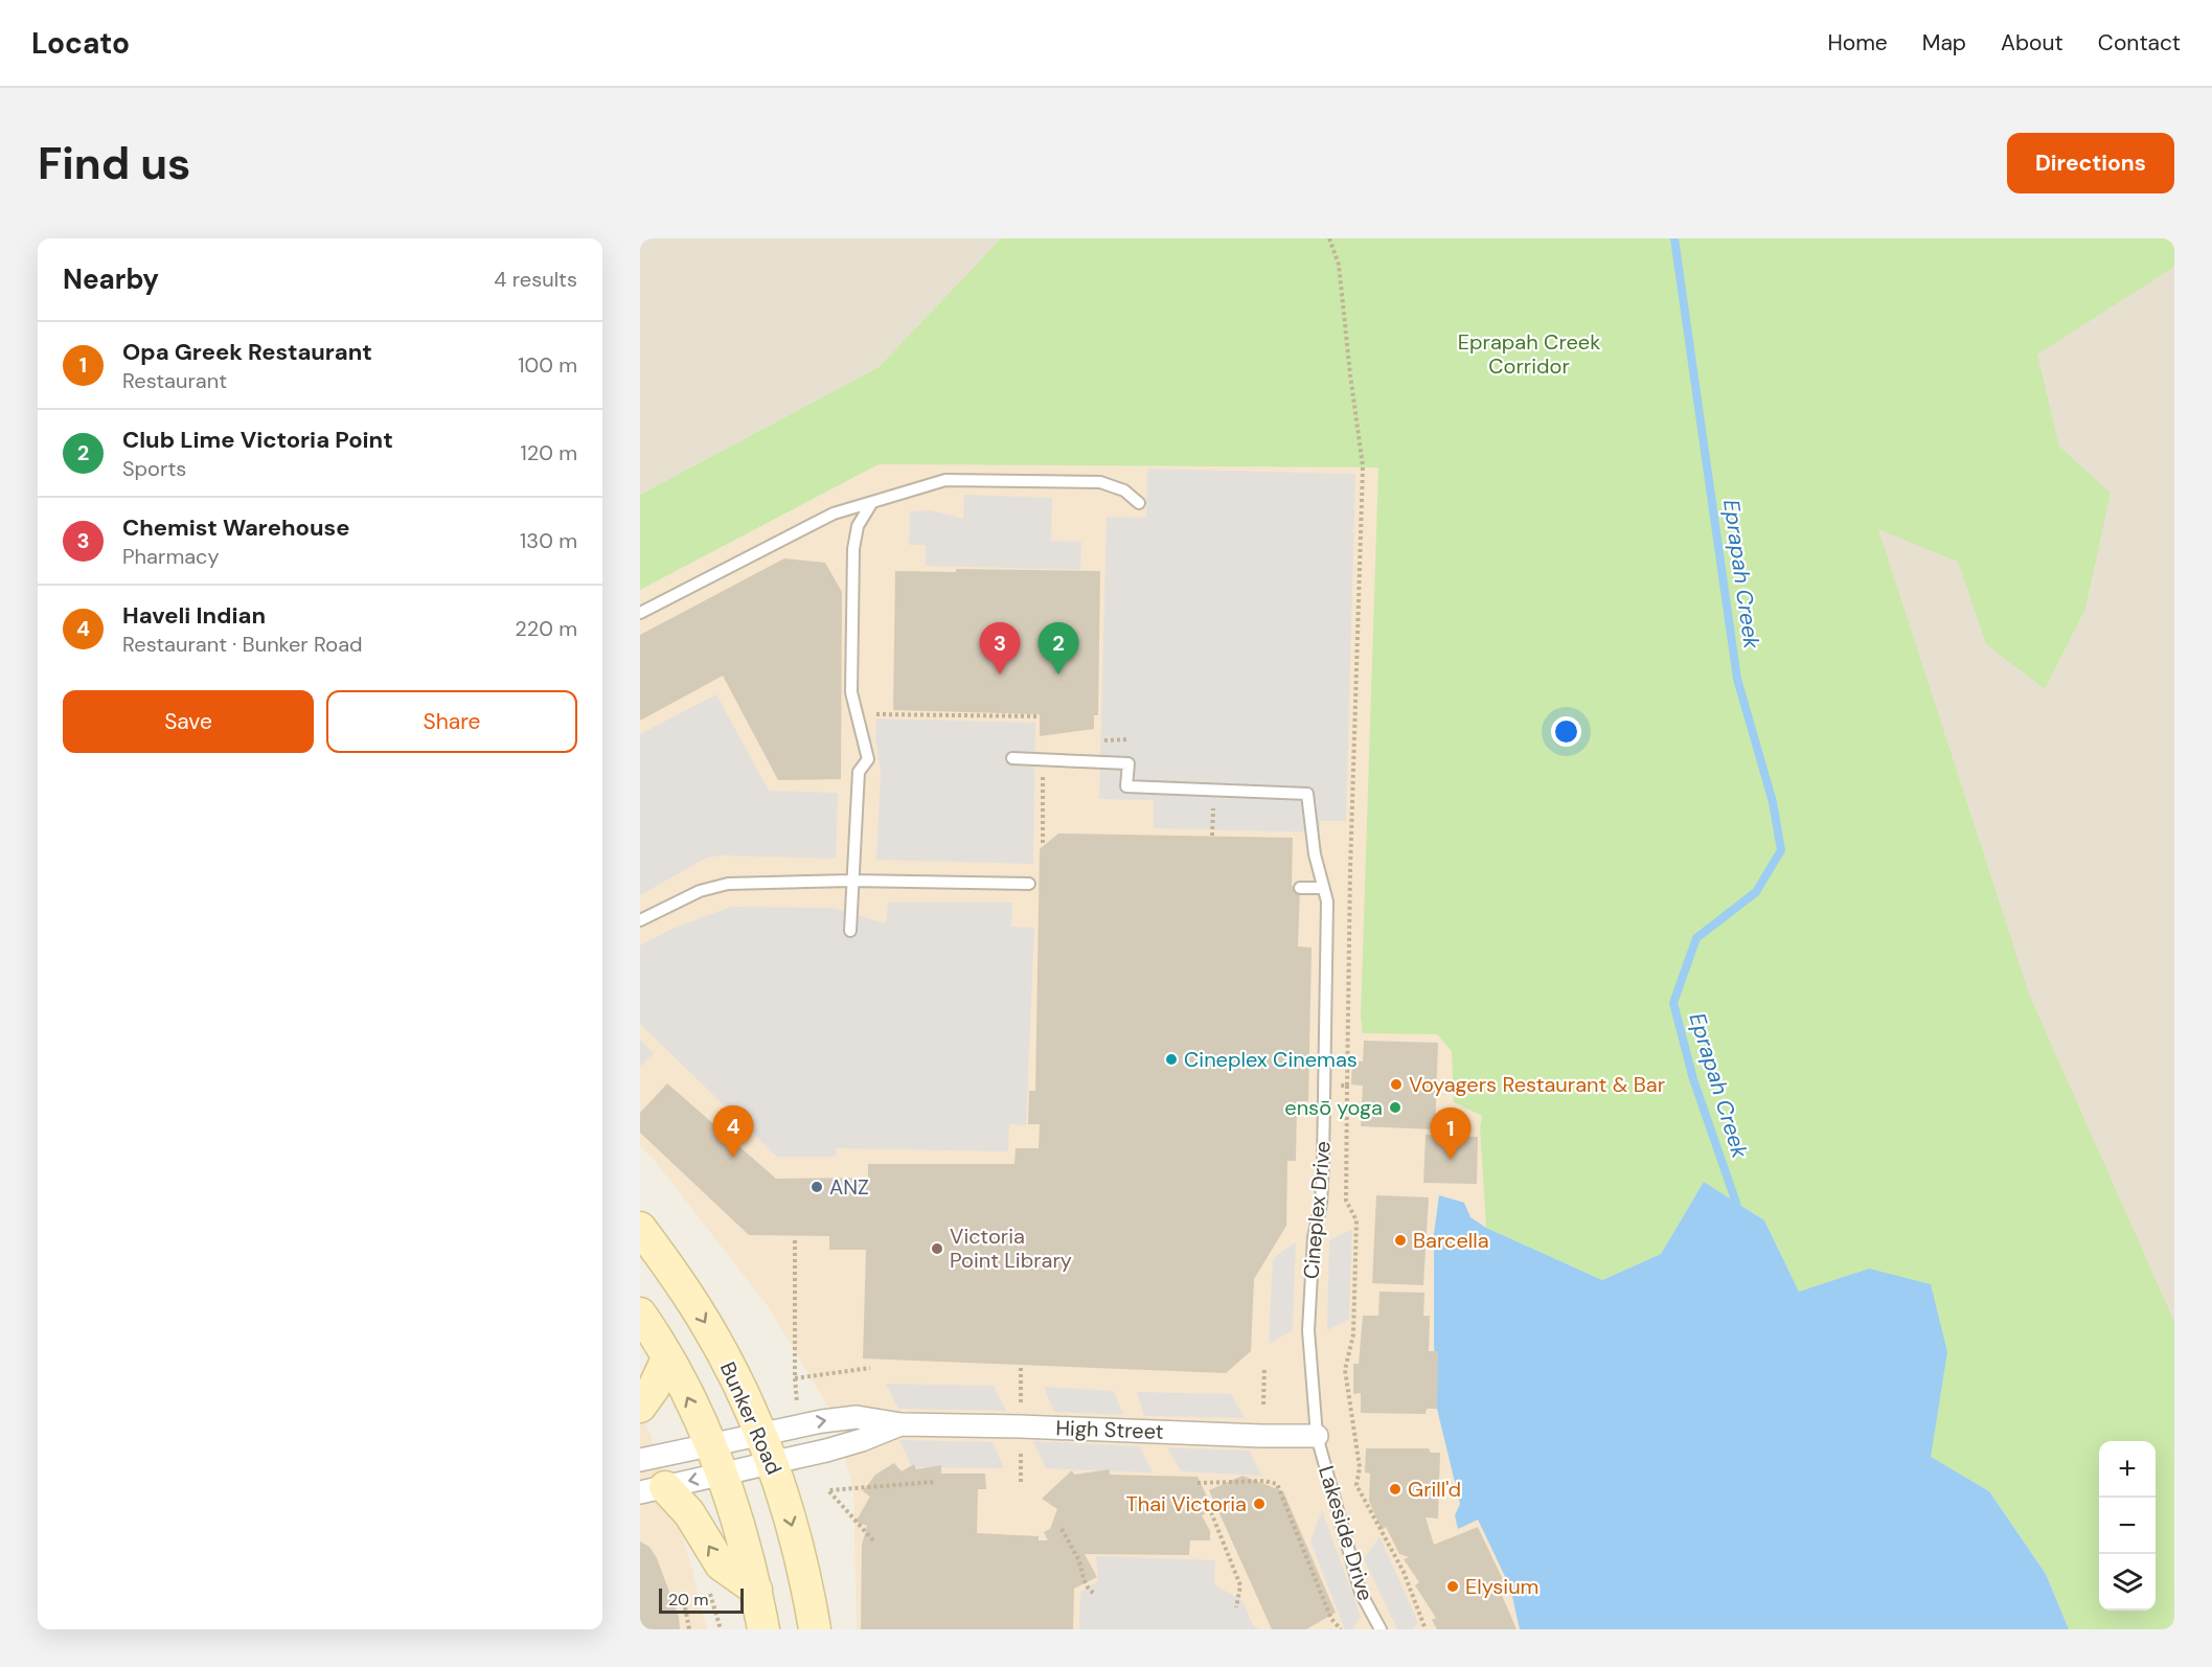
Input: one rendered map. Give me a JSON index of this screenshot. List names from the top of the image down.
{
  "streets": {
    "main road": ["Bunker Road"],
    "street": ["High Street"],
    "lane": ["Cineplex Drive", "Lakeside Drive"]
  },
  "crossings": [
    ["Cineplex Drive", "High Street"],
    ["Cineplex Drive", "Lakeside Drive"],
    ["Bunker Road", "High Street"],
    ["High Street", "Lakeside Drive"]
  ],
  "water": ["Eprapah Creek"],
  "parks": ["Eprapah Creek Corridor"],
  "places": [
    "Cineplex Cinemas",
    "Voyagers Restaurant & Bar",
    "ensō yoga",
    "ANZ",
    "Barcella",
    "Victoria Point Library",
    "Grill'd",
    "Thai Victoria",
    "Elysium"
  ],
  "scale_bar": "20 m",
  "page": {
    "header": "Locato",
    "nav": [
      "Home",
      "Map",
      "About",
      "Contact"
    ],
    "buttons": [
      "Directions",
      ["Save", "Share"]
    ],
    "title": "Find us",
    "heading": ["Nearby", "4 results"],
    "list": [
      {
        "mark": "1",
        "name": "Opa Greek Restaurant",
        "note": "Restaurant",
        "value": "100 m"
      },
      {
        "mark": "2",
        "name": "Club Lime Victoria Point",
        "note": "Sports",
        "value": "120 m"
      },
      {
        "mark": "3",
        "name": "Chemist Warehouse",
        "note": "Pharmacy",
        "value": "130 m"
      },
      {
        "mark": "4",
        "name": "Haveli Indian",
        "note": "Restaurant · Bunker Road",
        "value": "220 m"
      }
    ],
    "pins": [
      "2",
      "3",
      "4",
      "1"
    ],
    "map_buttons": ["+", "−"],
    "scale": "20 m"
  }
}
